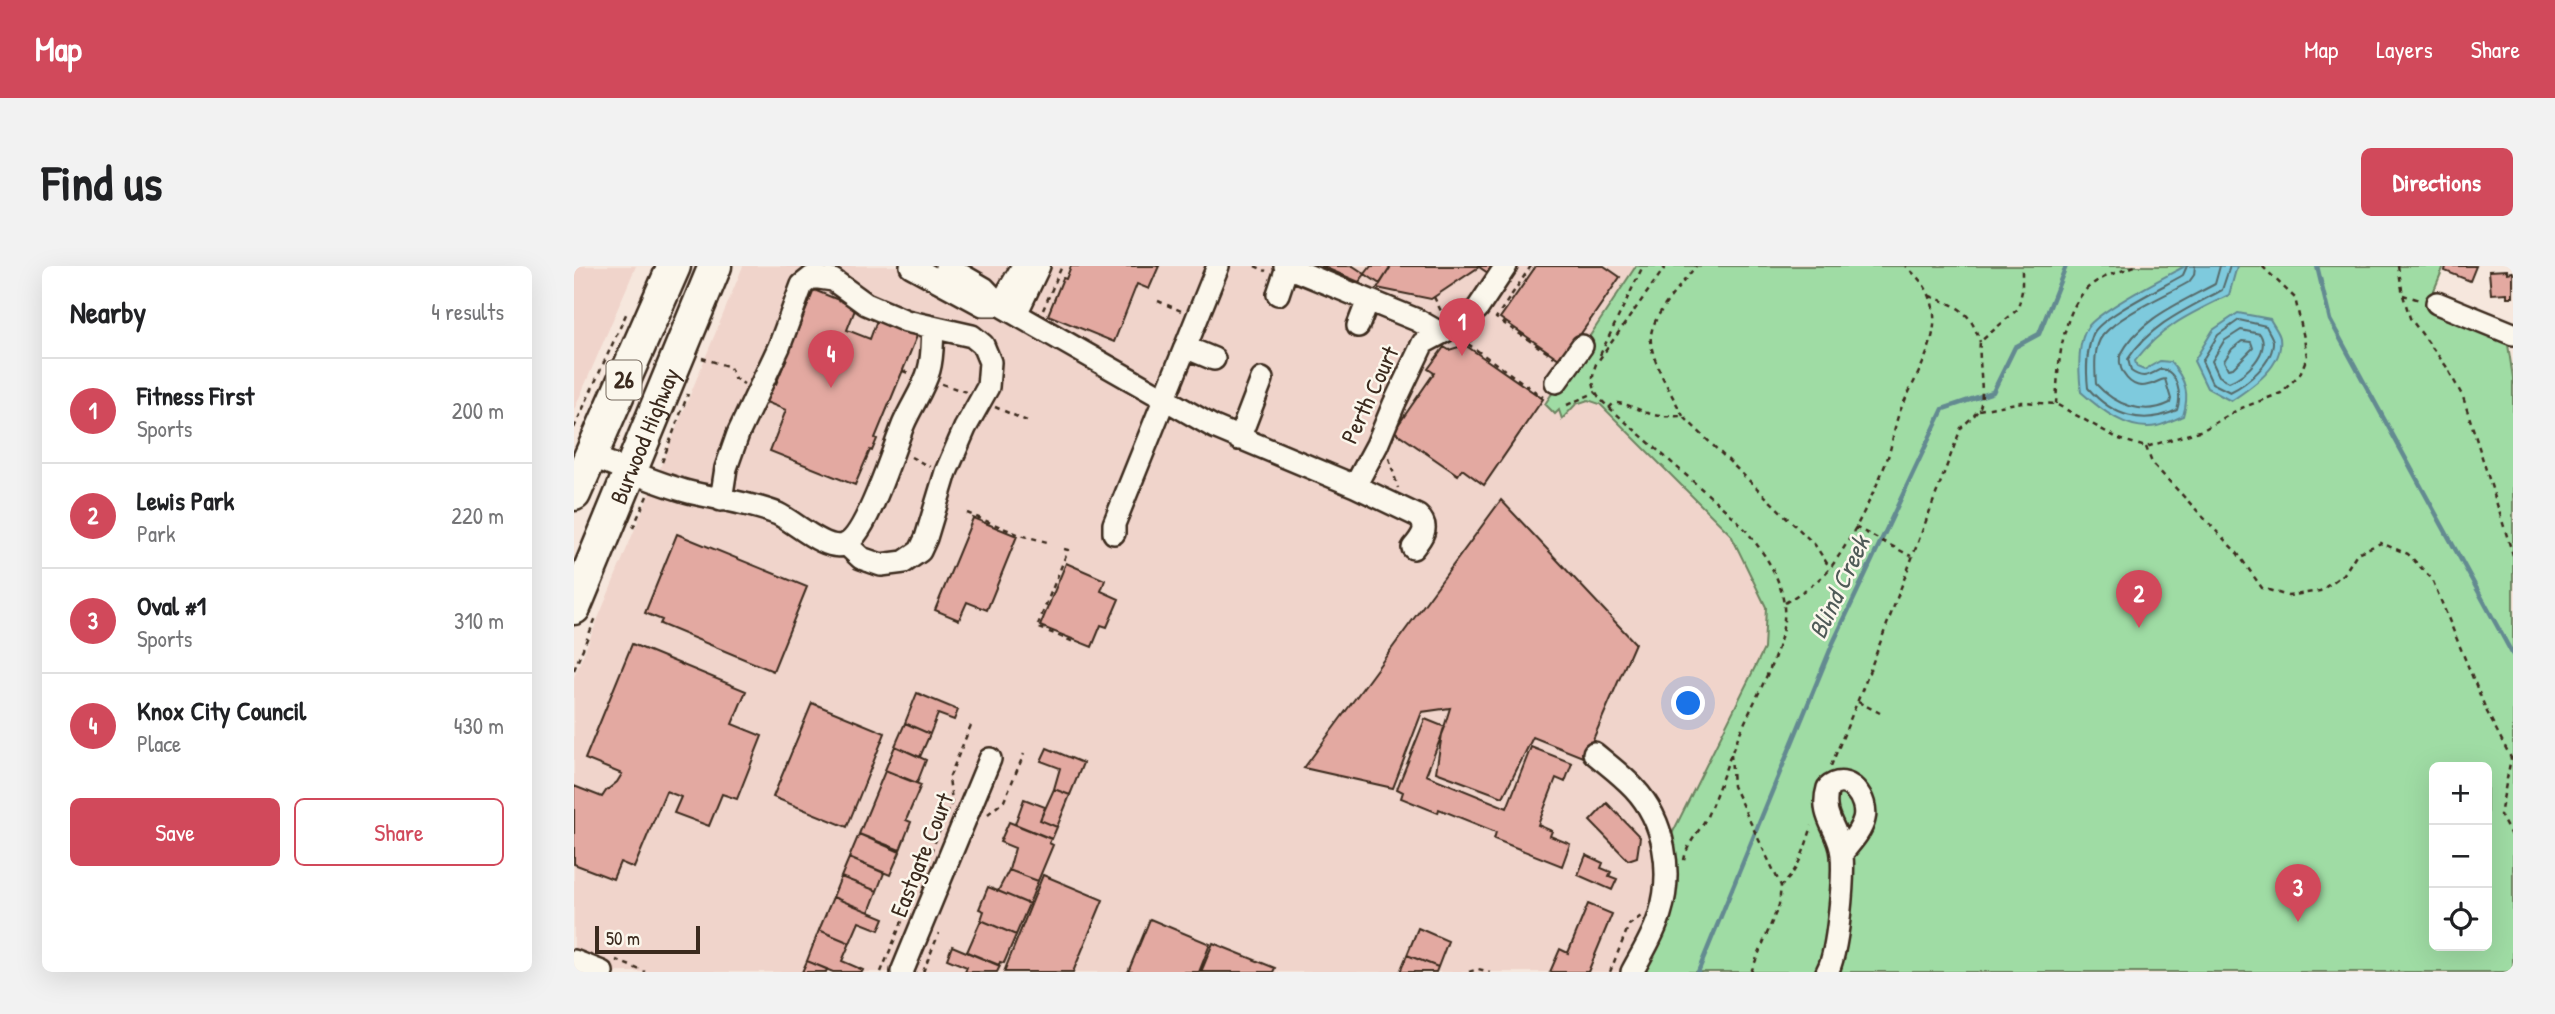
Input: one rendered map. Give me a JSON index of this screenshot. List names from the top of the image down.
{
  "streets": {
    "highway": ["26", "Burwood Highway"],
    "street": ["Perth Court", "Eastgate Court"]
  },
  "water": ["Blind Creek"],
  "scale_bar": "50 m",
  "page": {
    "header": "Map",
    "nav": ["Map", "Layers", "Share"],
    "buttons": [
      "Directions",
      ["Save", "Share"]
    ],
    "title": "Find us",
    "heading": ["Nearby", "4 results"],
    "pins": [
      "1",
      "4",
      "2",
      "3"
    ],
    "list": [
      {
        "mark": "1",
        "name": "Fitness First",
        "note": "Sports",
        "value": "200 m"
      },
      {
        "mark": "2",
        "name": "Lewis Park",
        "note": "Park",
        "value": "220 m"
      },
      {
        "mark": "3",
        "name": "Oval #1",
        "note": "Sports",
        "value": "310 m"
      },
      {
        "mark": "4",
        "name": "Knox City Council",
        "note": "Place",
        "value": "430 m"
      }
    ],
    "map_buttons": ["+", "−"],
    "scale": "50 m"
  }
}
